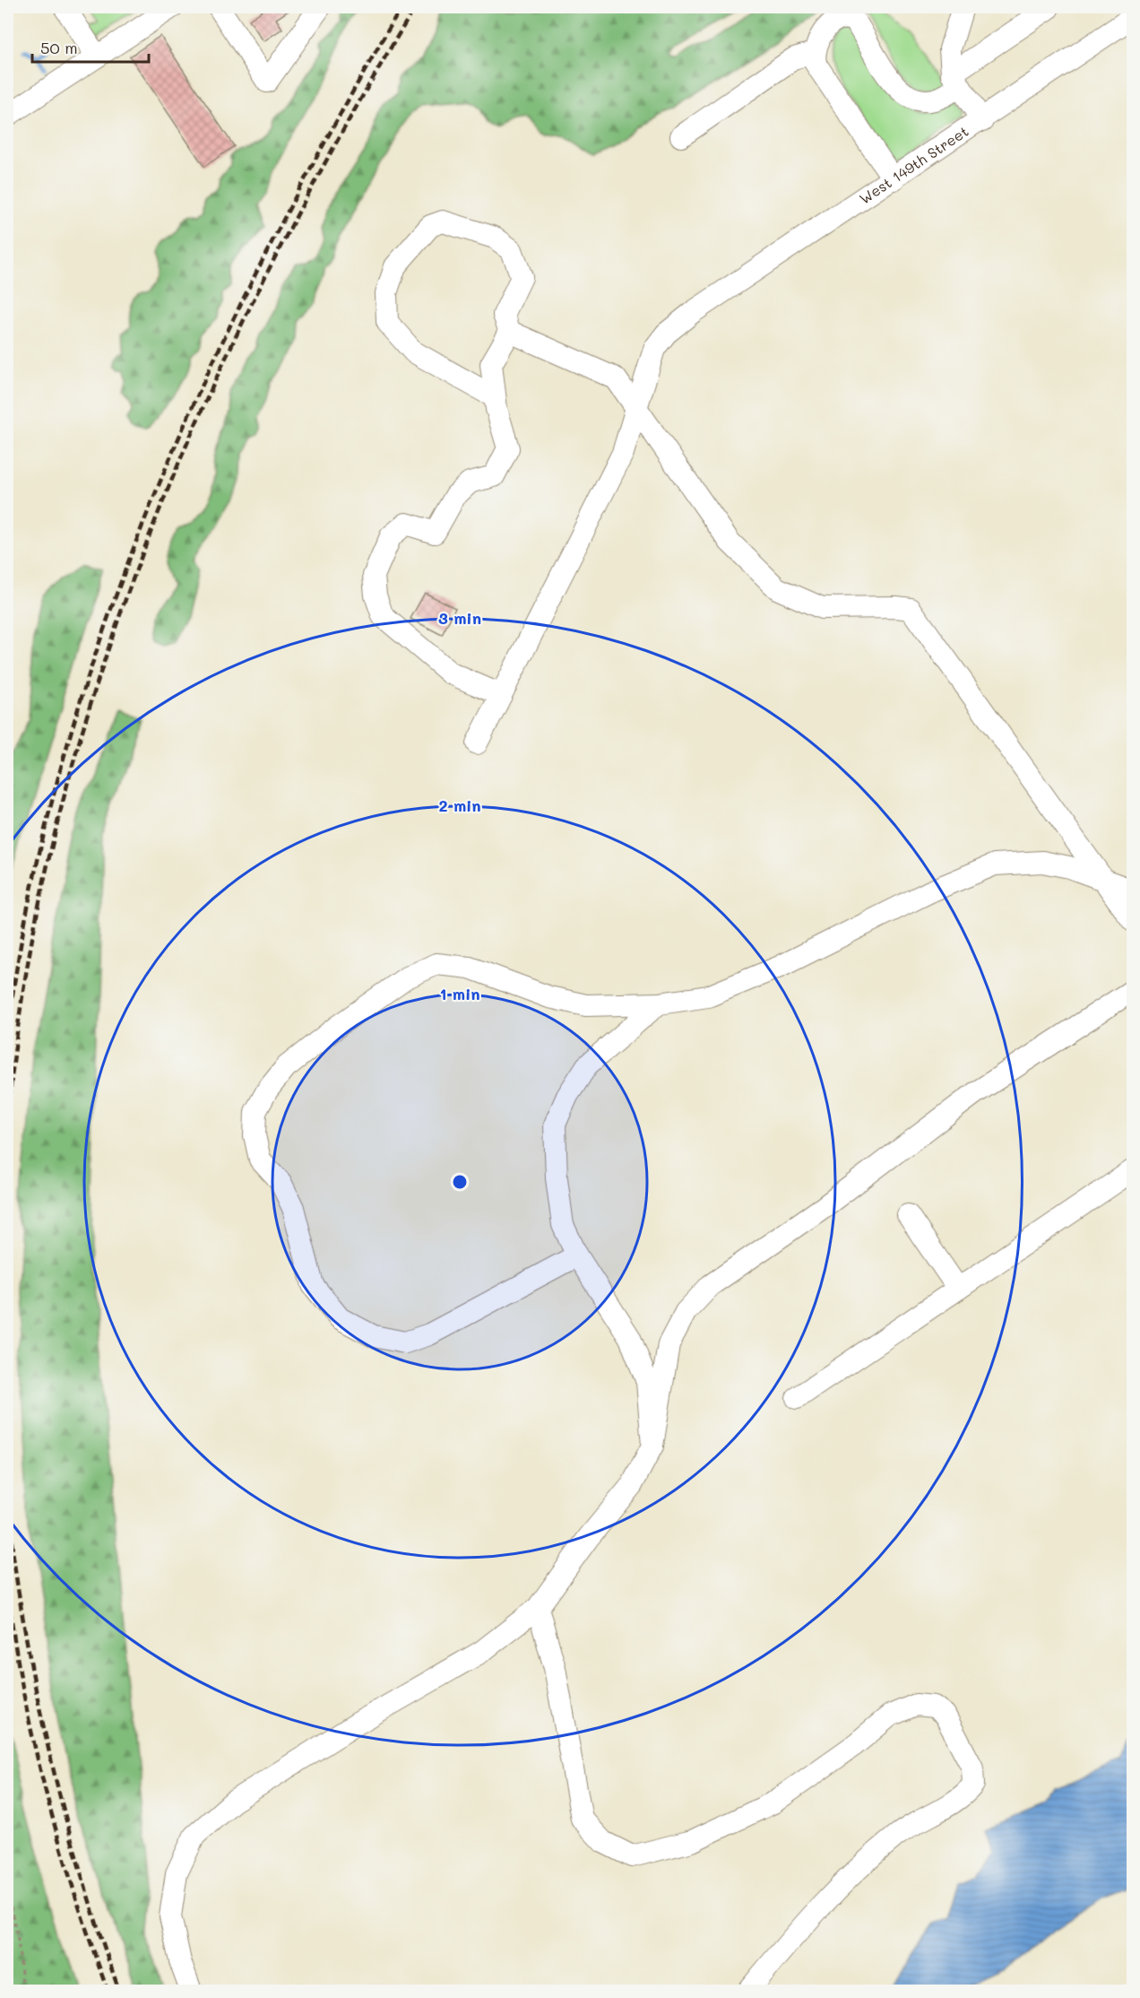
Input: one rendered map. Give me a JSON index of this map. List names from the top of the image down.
{
  "streets": {
    "street": ["West 149th Street"]
  },
  "scale_bar": "50 m",
  "rings": ["3 min", "2 min", "1 min"]
}
